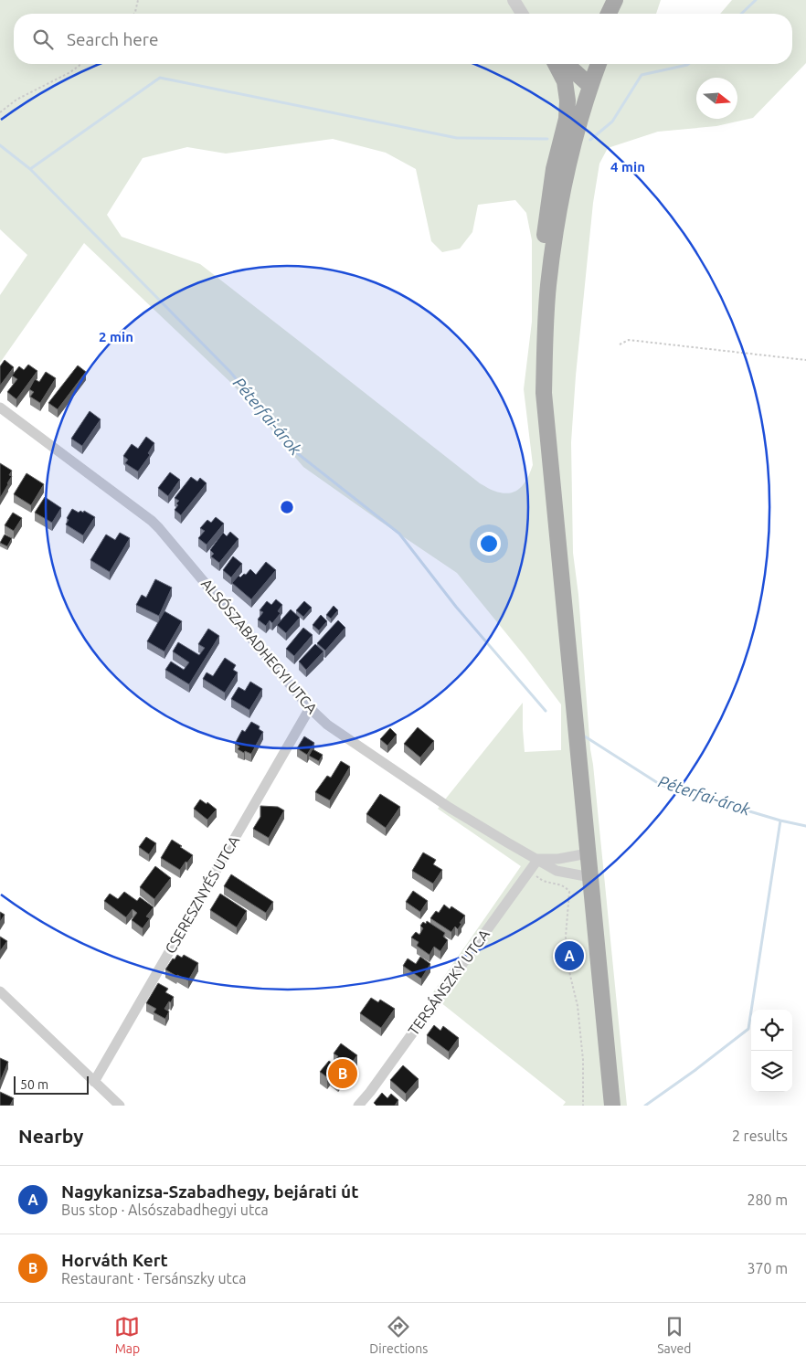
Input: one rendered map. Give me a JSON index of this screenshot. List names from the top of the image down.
{
  "streets": {
    "street": ["ALSÓSZABADHEGYI UTCA", "CSERESZNYÉS UTCA", "TERSÁNSZKY UTCA"]
  },
  "crossings": [
    ["ALSÓSZABADHEGYI UTCA", "CSERESZNYÉS UTCA"],
    ["ALSÓSZABADHEGYI UTCA", "TERSÁNSZKY UTCA"]
  ],
  "water": ["Péterfai-árok"],
  "scale_bar": "50 m",
  "north": "right",
  "page": {
    "search": "Search here",
    "pins": ["A", "B"],
    "scale": "50 m",
    "heading": ["Nearby", "2 results"],
    "list": [
      {
        "mark": "A",
        "name": "Nagykanizsa-Szabadhegy, bejárati út",
        "note": "Bus stop · Alsószabadhegyi utca",
        "value": "280 m"
      },
      {
        "mark": "B",
        "name": "Horváth Kert",
        "note": "Restaurant · Tersánszky utca",
        "value": "370 m"
      }
    ],
    "nav": ["Map", "Directions", "Saved"]
  },
  "rings": ["4 min", "2 min"]
}
